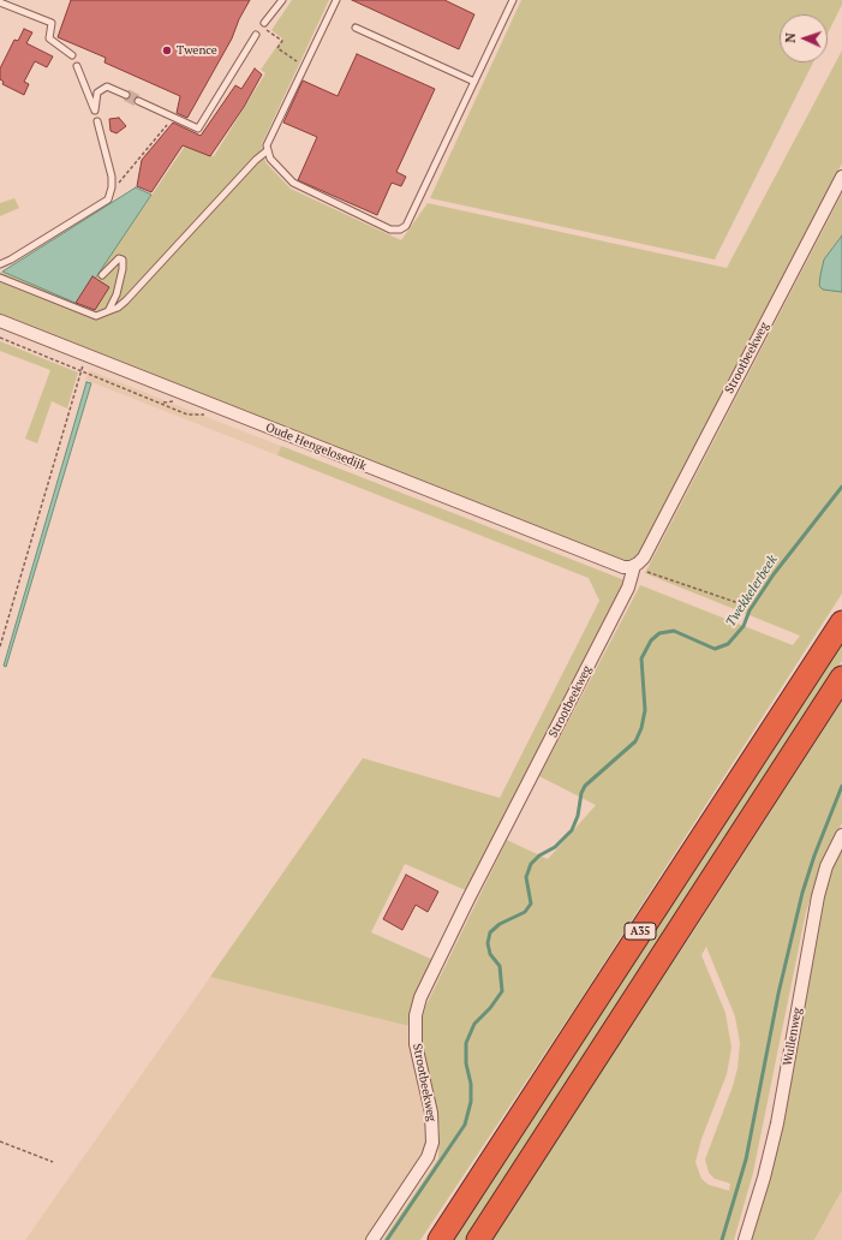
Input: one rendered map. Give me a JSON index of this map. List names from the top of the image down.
{
  "streets": {
    "highway": ["A35"],
    "street": ["Strootbeekweg", "Oude Hengelosedijk", "Wullenweg"]
  },
  "crossings": [
    ["Strootbeekweg", "Oude Hengelosedijk"]
  ],
  "water": ["Twekkelerbeek"],
  "places": ["Twence"],
  "north": "left"
}
